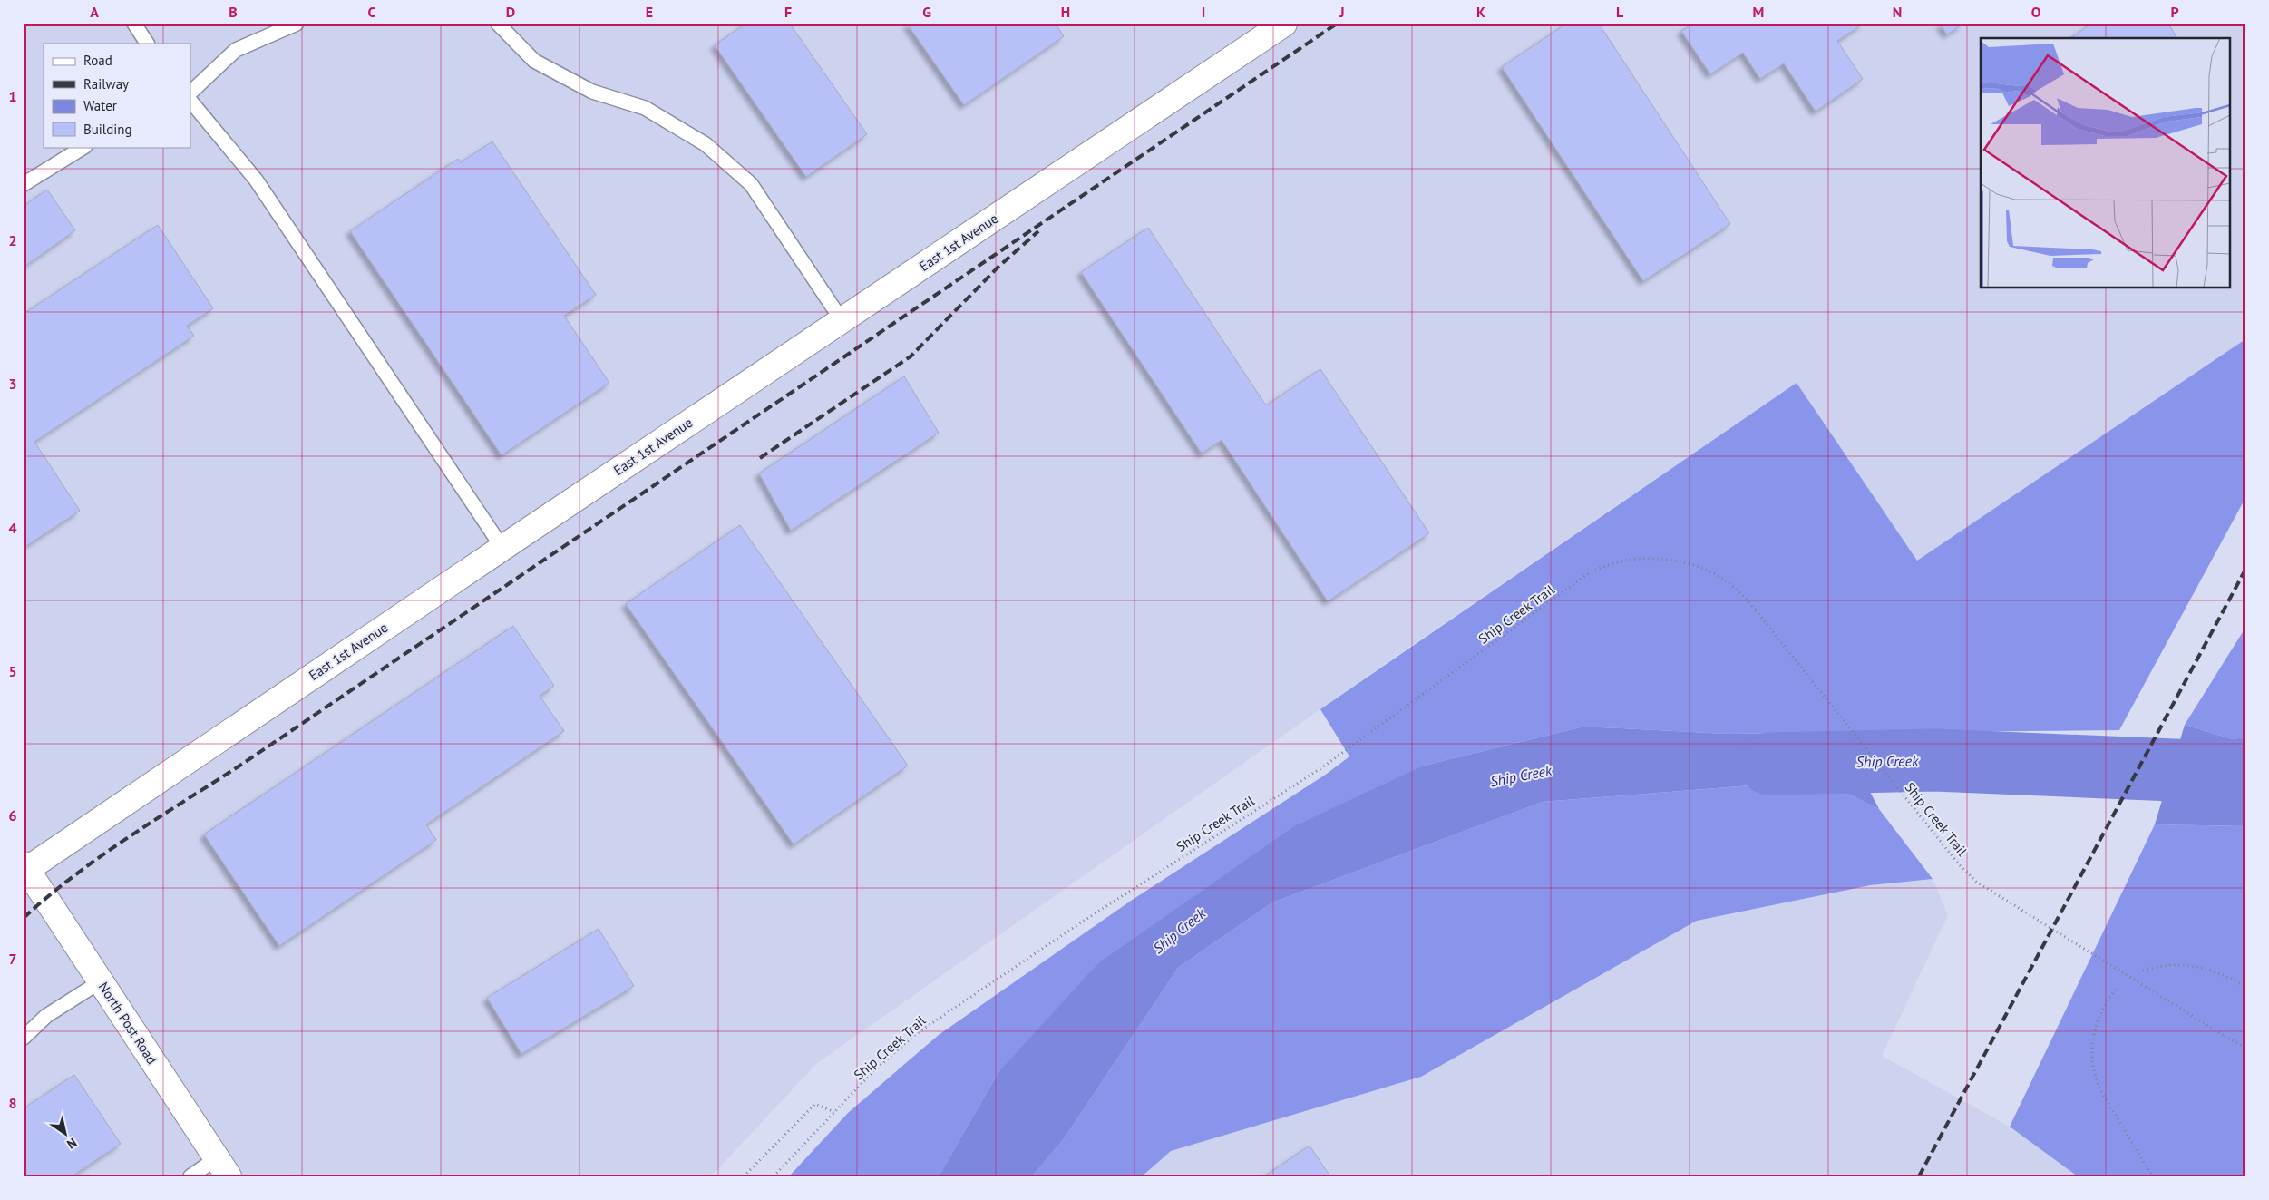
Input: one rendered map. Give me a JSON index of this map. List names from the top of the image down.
{
  "streets": {
    "street": ["East 1st Avenue", "North Post Road"],
    "path": ["Ship Creek Trail"]
  },
  "crossings": [
    ["East 1st Avenue", "North Post Road"]
  ],
  "water": ["Ship Creek"],
  "legend": [
    "Road",
    "Railway",
    "Water",
    "Building"
  ],
  "north": "bottom right",
  "grid": {
    "columns": [
      "A",
      "B",
      "C",
      "D",
      "E",
      "F",
      "G",
      "H",
      "I",
      "J",
      "K",
      "L",
      "M",
      "N",
      "O",
      "P"
    ],
    "rows": [
      "1",
      "2",
      "3",
      "4",
      "5",
      "6",
      "7",
      "8"
    ]
  }
}
